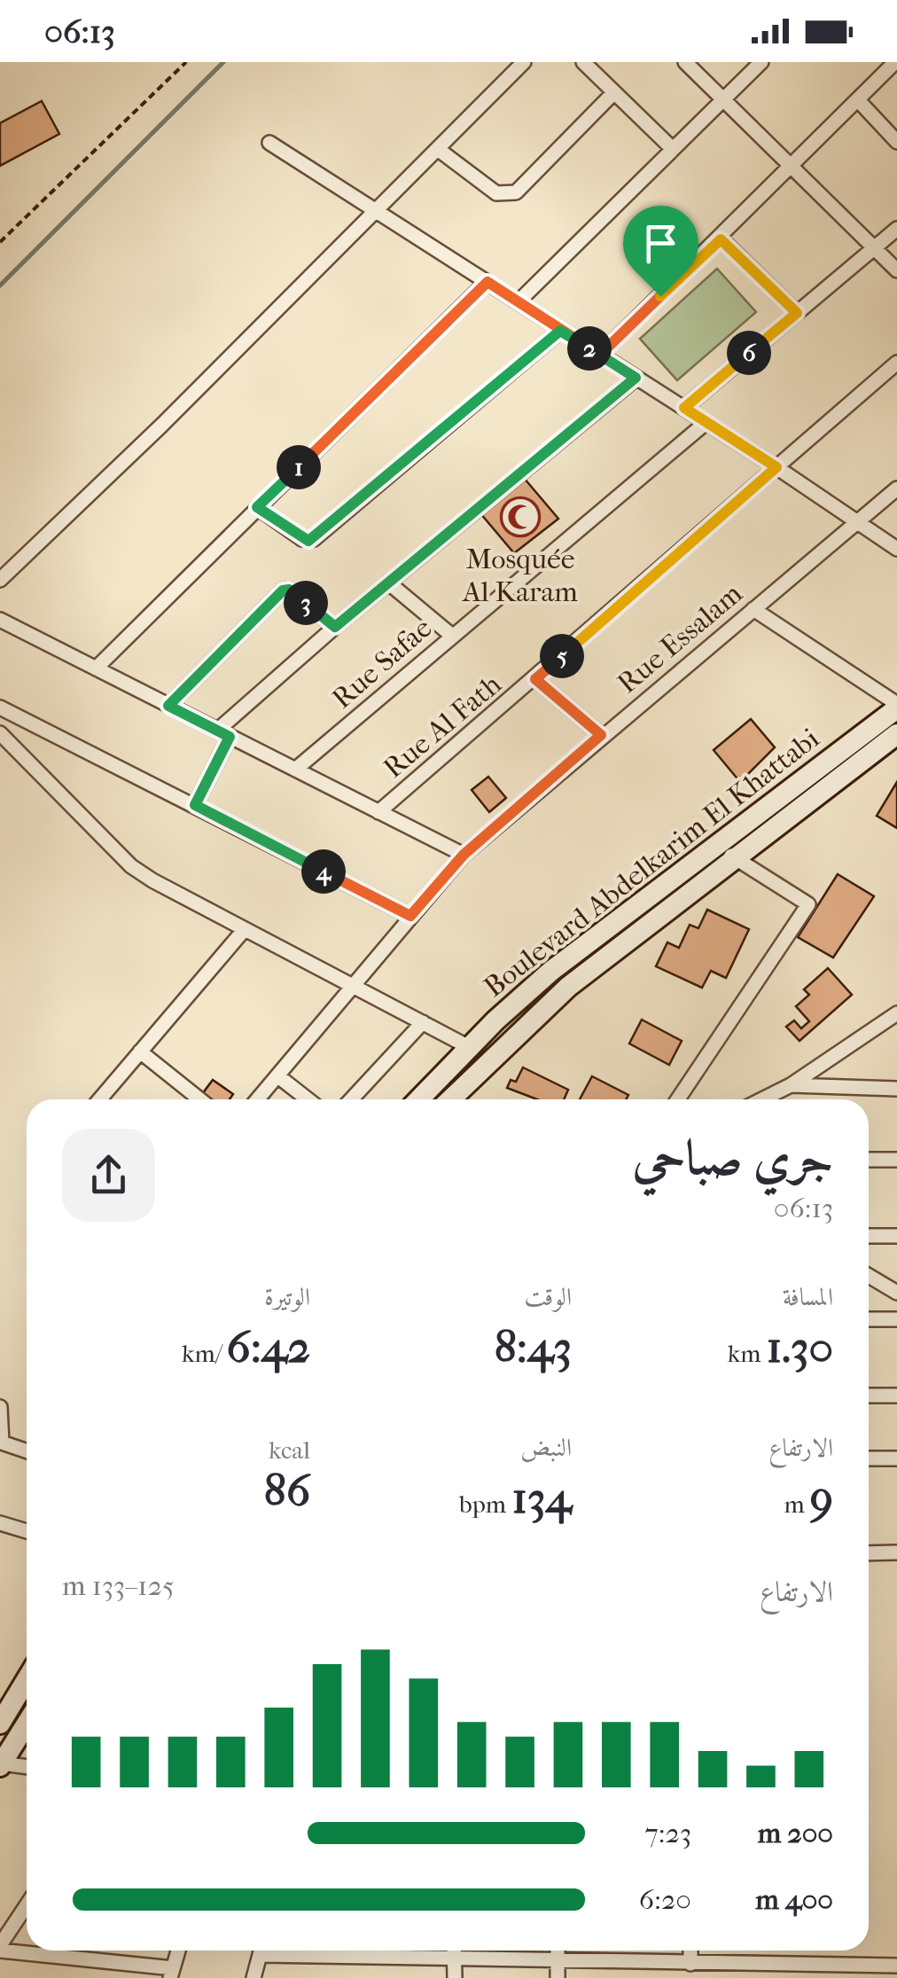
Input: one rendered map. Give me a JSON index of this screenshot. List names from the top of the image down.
{
  "streets": {
    "street": [
      "Rue Essalam",
      "Rue Safae",
      "Rue Al Fath",
      "Boulevard Abdelkarim El Khattabi"
    ]
  },
  "places": {
    "mosque": ["Mosquée Al Karam"]
  },
  "page": {
    "status": "06:13",
    "pins": [
      "2",
      "6",
      "1",
      "3",
      "5",
      "4"
    ],
    "heading": ["جري صباحي", "06:13"],
    "stats": [
      ["المسافة", "1.30 km"],
      ["الوقت", "8:43"],
      ["الوتيرة", "6:42 /km"],
      ["الارتفاع", "9 m"],
      ["النبض", "134 bpm"],
      ["kcal", "86"]
    ],
    "chart": ["الارتفاع", "125–133 m"],
    "list": [
      {
        "name": "200 m",
        "note": "7:23"
      },
      {
        "name": "400 m",
        "note": "6:20"
      }
    ]
  }
}
